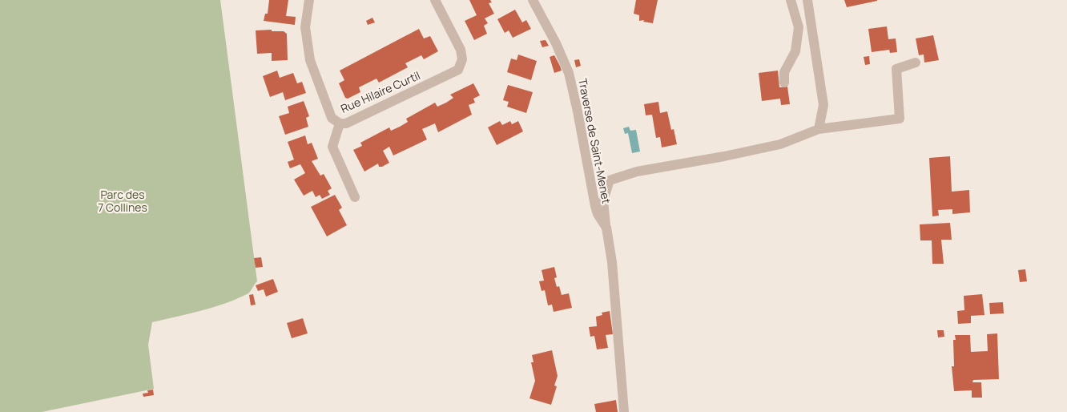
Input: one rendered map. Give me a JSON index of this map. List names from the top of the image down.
{
  "streets": {
    "street": ["Rue Hilaire Curtil", "Traverse de Saint-Menet"]
  },
  "parks": ["Parc des 7 Collines"]
}
